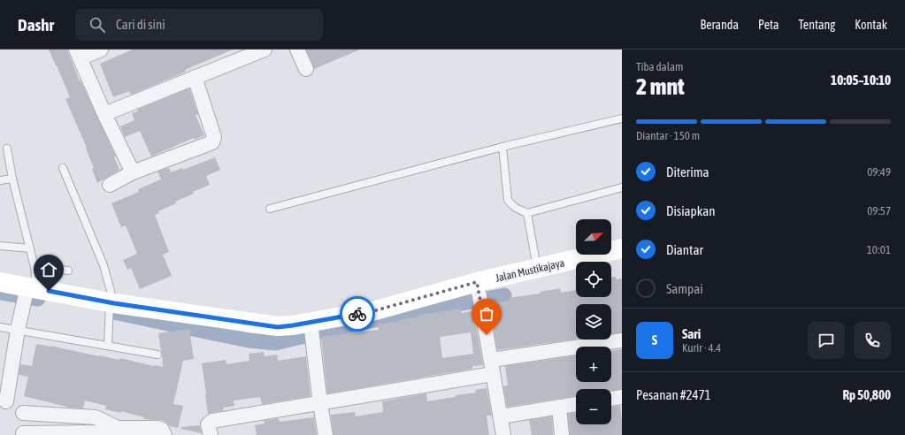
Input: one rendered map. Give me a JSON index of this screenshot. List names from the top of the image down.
{
  "streets": {
    "main road": ["Jalan Mustikajaya"]
  },
  "north": "top right",
  "page": {
    "header": "Dashr",
    "search": "Cari di sini",
    "nav": [
      "Beranda",
      "Peta",
      "Tentang",
      "Kontak"
    ],
    "heading": ["2 mnt", "Tiba dalam", "10:05–10:10"],
    "panel": [
      "Sari",
      "Kurir · 4.4",
      "Pesanan #2471",
      "Rp 50,800"
    ],
    "bar": "Diantar · 150 m",
    "list": [
      ["Diterima", "09:49"],
      ["Disiapkan", "09:57"],
      ["Diantar", "10:01"],
      "Sampai"
    ],
    "map_buttons": ["+", "−"],
    "round": "S"
  }
}
